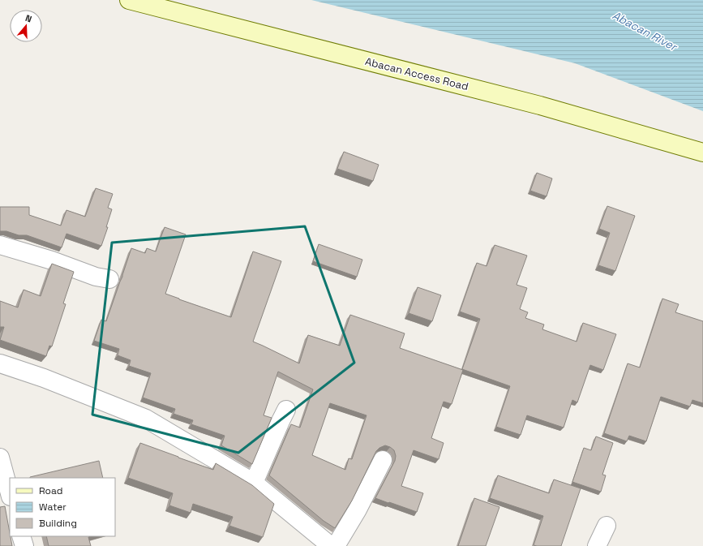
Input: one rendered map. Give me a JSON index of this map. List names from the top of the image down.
{
  "streets": {
    "street": ["Abacan Access Road"]
  },
  "water": ["Abacan River"],
  "legend": ["Road", "Water", "Building"],
  "north": "top"
}
